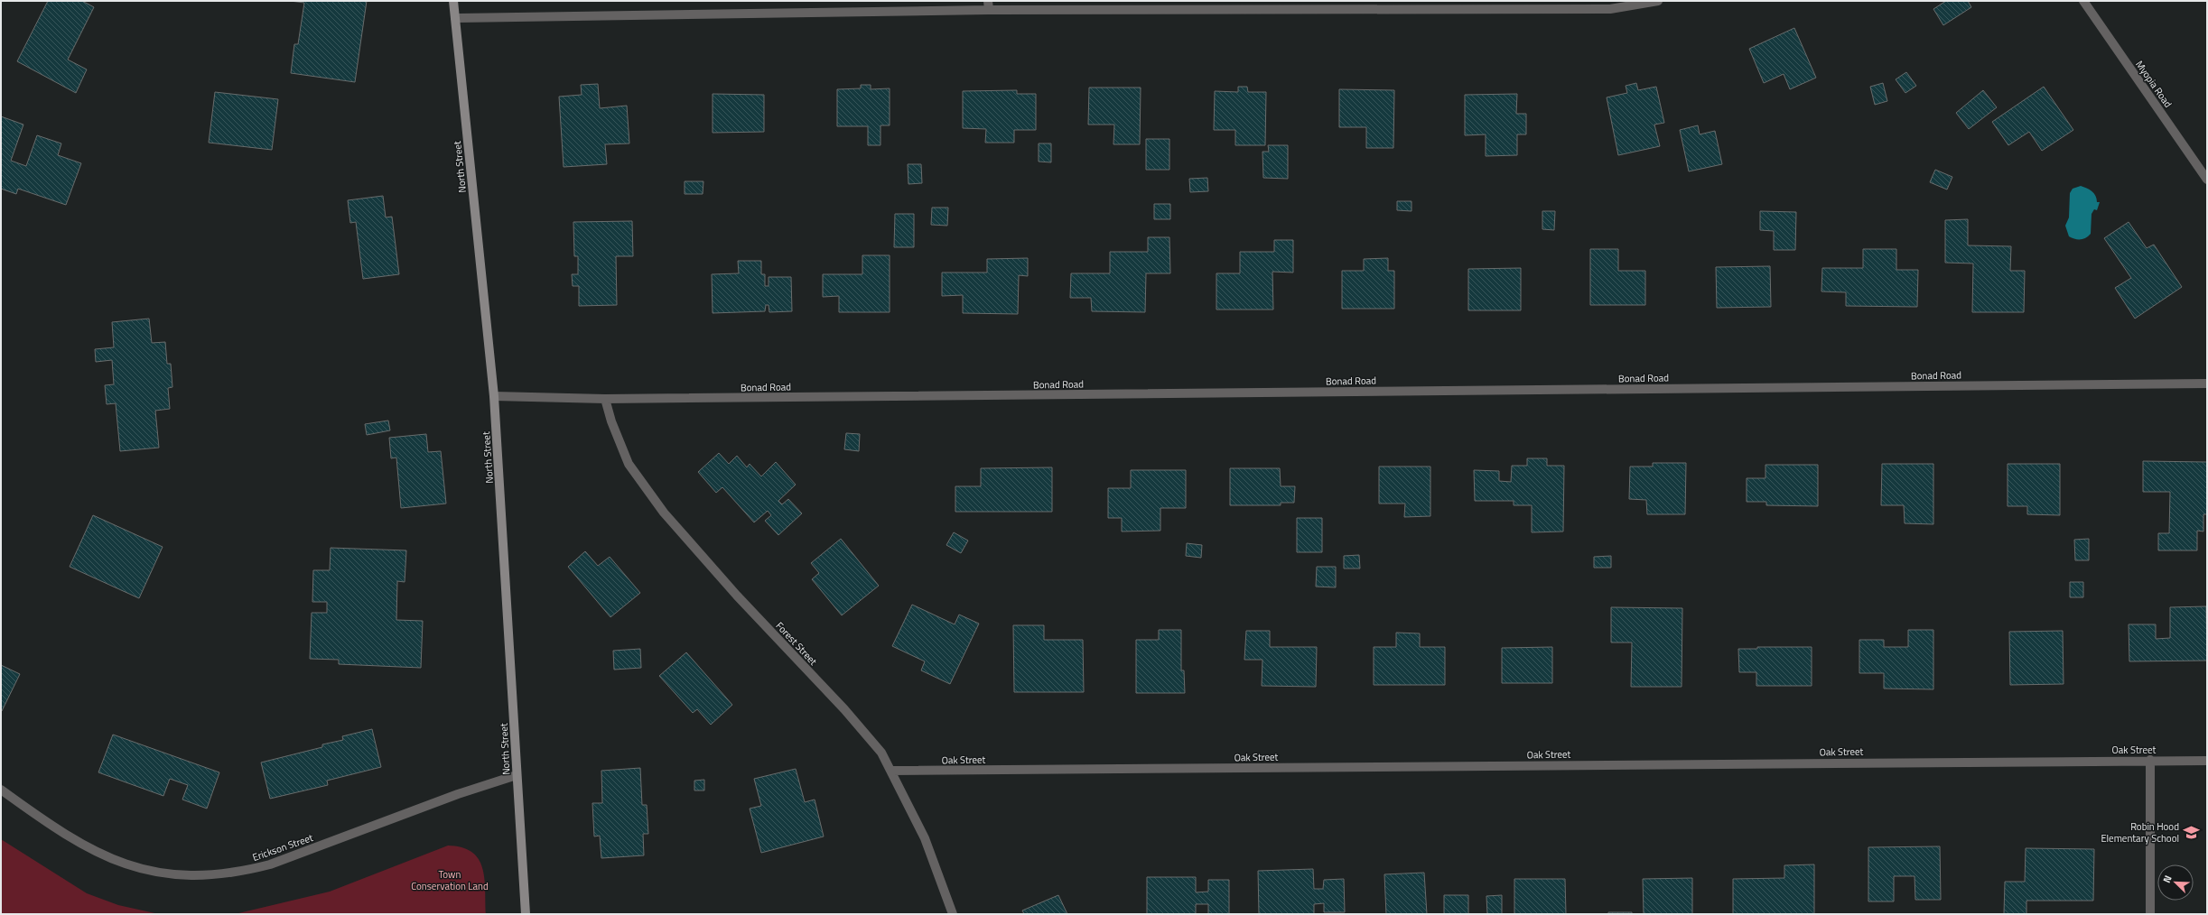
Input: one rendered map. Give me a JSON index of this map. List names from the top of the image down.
{
  "streets": {
    "street": [
      "Myopia Road",
      "North Street",
      "Bonad Road",
      "Forest Street",
      "Oak Street",
      "Erickson Street"
    ]
  },
  "crossings": [
    ["North Street", "Bonad Road"],
    ["North Street", "Erickson Street"],
    ["Bonad Road", "Forest Street"],
    ["Forest Street", "Oak Street"]
  ],
  "parks": ["Town Conservation Land"],
  "places": {
    "school or university": ["Robin Hood Elementary School"]
  },
  "north": "top left"
}
